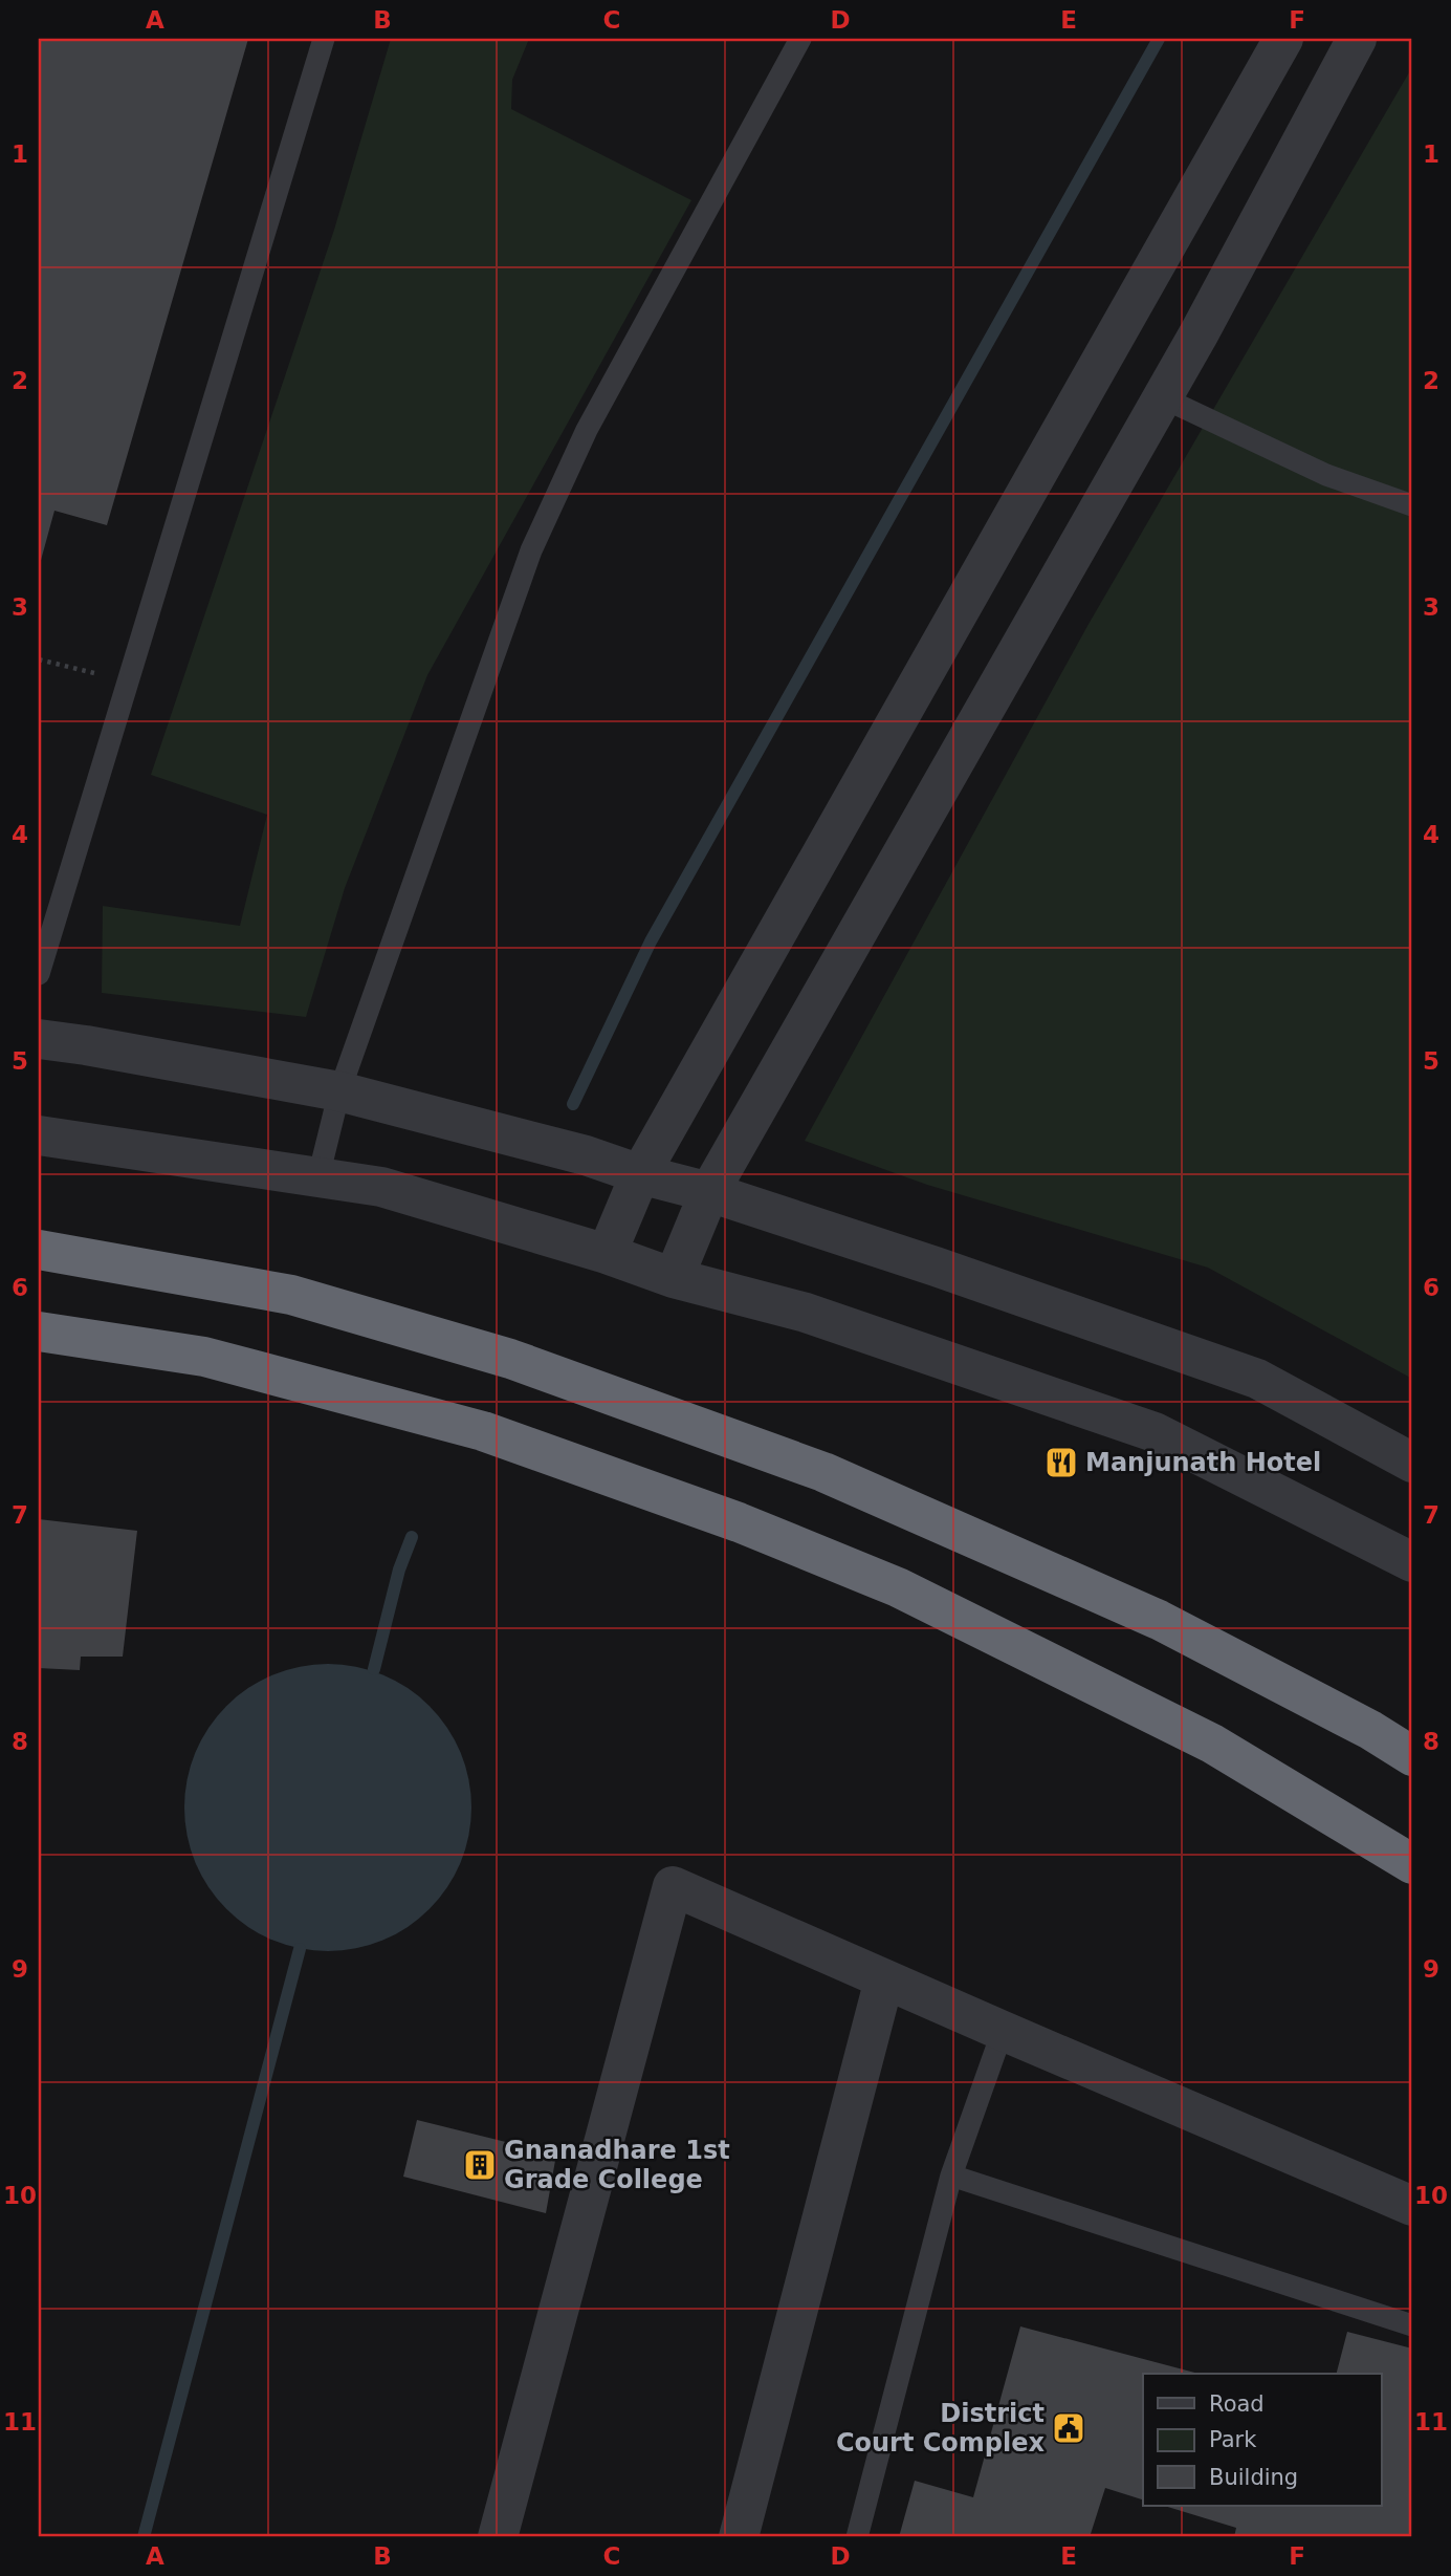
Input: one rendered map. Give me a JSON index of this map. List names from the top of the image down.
{
  "places": {
    "restaurant": ["Manjunath Hotel"],
    "building": ["Gnanadhare 1st Grade College"],
    "public building": ["District Court Complex"]
  },
  "legend": ["Road", "Park", "Building"],
  "grid": {
    "columns": [
      "A",
      "B",
      "C",
      "D",
      "E",
      "F"
    ],
    "rows": [
      "1",
      "2",
      "3",
      "4",
      "5",
      "6",
      "7",
      "8",
      "9",
      "10",
      "11"
    ]
  }
}
